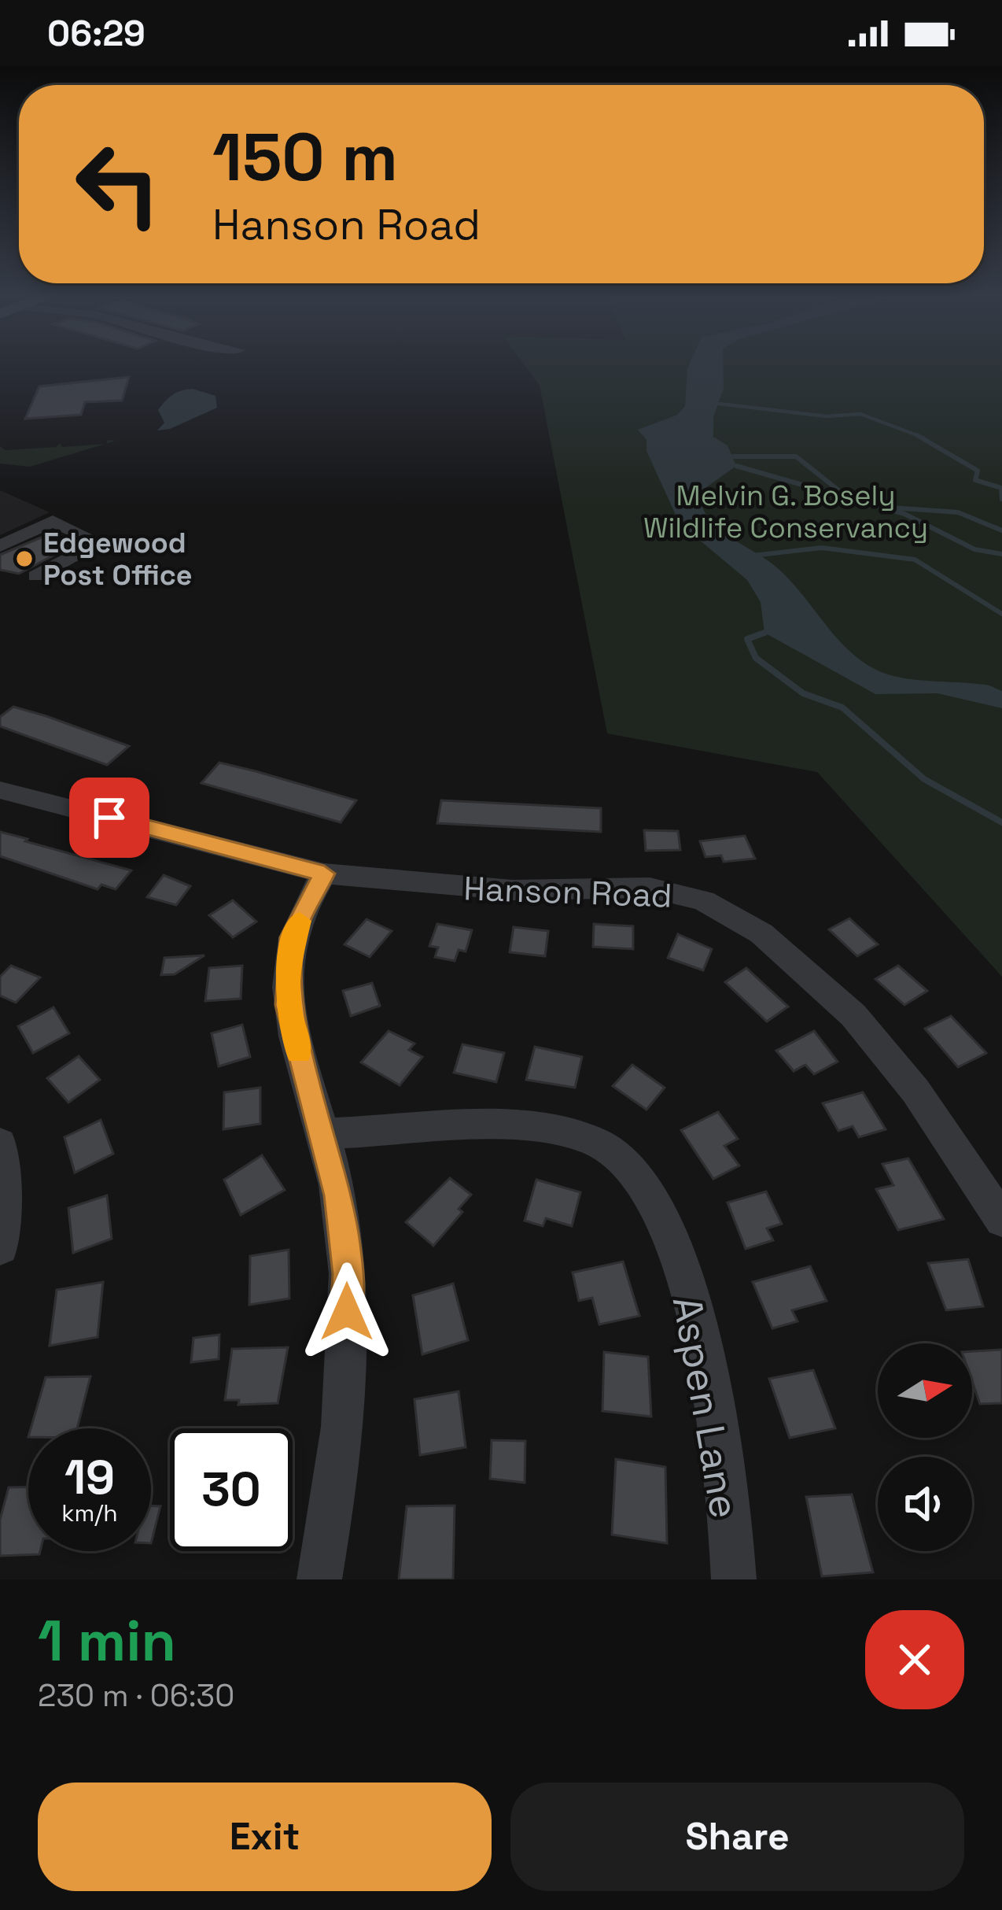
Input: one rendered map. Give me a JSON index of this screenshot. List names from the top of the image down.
{
  "streets": {
    "street": ["Hanson Road", "Aspen Lane"]
  },
  "parks": ["Melvin G. Bosely Wildlife Conservancy"],
  "places": ["Edgewood Post Office"],
  "north": "right",
  "page": {
    "status": "06:29",
    "turn": ["150 m", "Hanson Road"],
    "speed": "19 km/h",
    "limit": "30",
    "heading": ["1 min", "230 m · 06:30"],
    "buttons": ["Exit", "Share"]
  }
}
